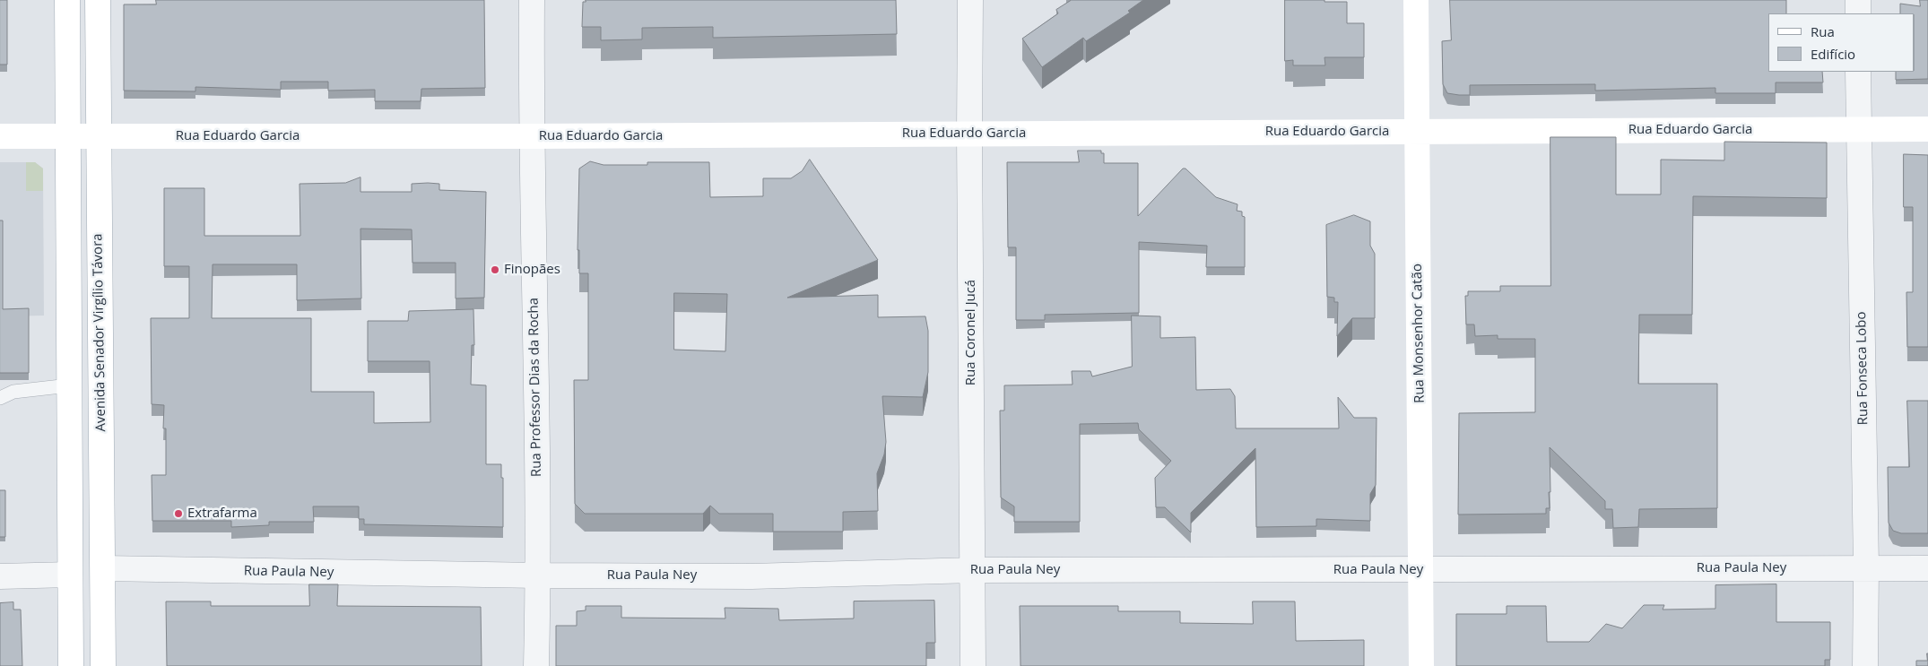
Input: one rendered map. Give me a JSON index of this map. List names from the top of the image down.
{
  "streets": {
    "main road": ["Rua Eduardo Garcia", "Avenida Senador Virgílio Távora", "Rua Monsenhor Catão"],
    "street": [
      "Rua Coronel Jucá",
      "Rua Fonseca Lobo",
      "Rua Professor Dias da Rocha",
      "Rua Paula Ney"
    ]
  },
  "crossings": [
    ["Rua Eduardo Garcia", "Avenida Senador Virgílio Távora"],
    ["Rua Eduardo Garcia", "Rua Coronel Jucá"],
    ["Rua Eduardo Garcia", "Rua Monsenhor Catão"],
    ["Rua Eduardo Garcia", "Rua Fonseca Lobo"],
    ["Rua Eduardo Garcia", "Rua Professor Dias da Rocha"],
    ["Avenida Senador Virgílio Távora", "Rua Paula Ney"],
    ["Rua Coronel Jucá", "Rua Paula Ney"],
    ["Rua Monsenhor Catão", "Rua Paula Ney"],
    ["Rua Fonseca Lobo", "Rua Paula Ney"],
    ["Rua Professor Dias da Rocha", "Rua Paula Ney"]
  ],
  "places": ["Finopães", "Extrafarma"],
  "legend": ["Rua", "Edifício"]
}
